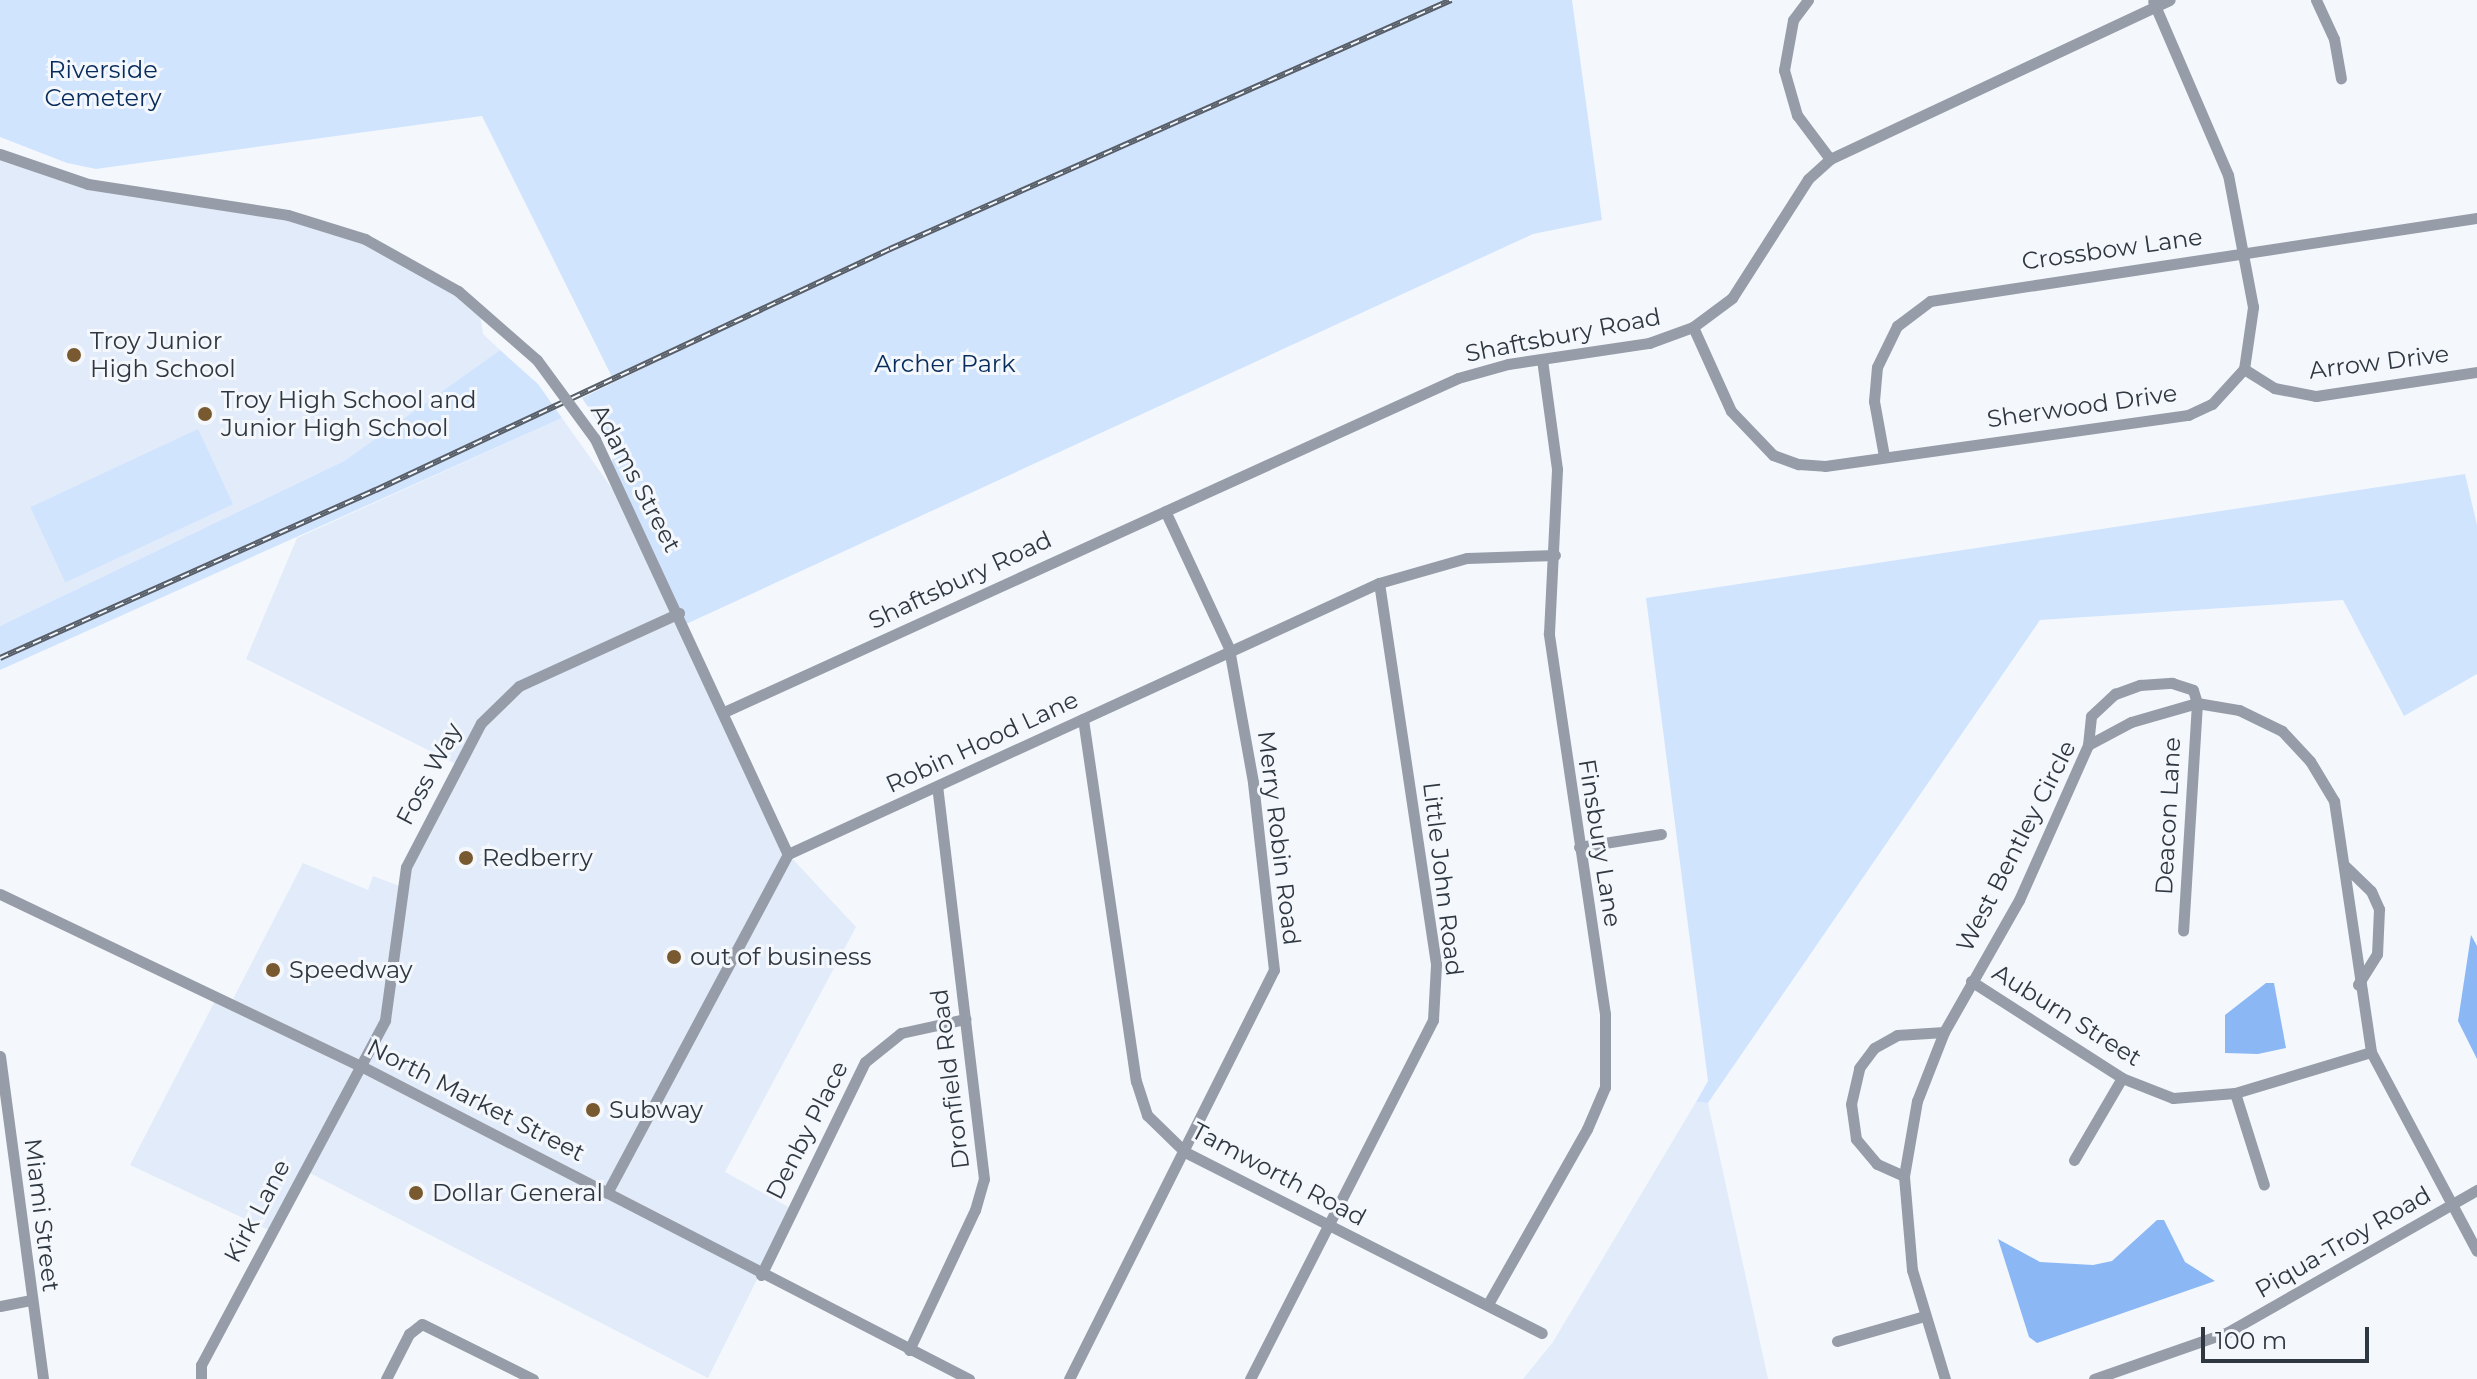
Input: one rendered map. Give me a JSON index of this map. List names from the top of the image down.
{
  "streets": {
    "street": [
      "Crossbow Lane",
      "Shaftsbury Road",
      "Arrow Drive",
      "Sherwood Drive",
      "Adams Street",
      "Robin Hood Lane",
      "Foss Way",
      "Deacon Lane",
      "Merry Robin Road",
      "Finsbury Lane",
      "West Bentley Circle",
      "Little John Road",
      "Auburn Street",
      "Dronfield Road",
      "North Market Street",
      "Denby Place",
      "Tamworth Road",
      "Kirk Lane",
      "Miami Street",
      "Piqua-Troy Road"
    ]
  },
  "crossings": [
    ["Crossbow Lane", "Sherwood Drive"],
    ["Shaftsbury Road", "Sherwood Drive"],
    ["Shaftsbury Road", "Adams Street"],
    ["Shaftsbury Road", "Merry Robin Road"],
    ["Shaftsbury Road", "Finsbury Lane"],
    ["Arrow Drive", "Sherwood Drive"],
    ["Adams Street", "Robin Hood Lane"],
    ["Adams Street", "Foss Way"],
    ["Robin Hood Lane", "Merry Robin Road"],
    ["Robin Hood Lane", "Finsbury Lane"],
    ["Robin Hood Lane", "Little John Road"],
    ["Robin Hood Lane", "Dronfield Road"],
    ["Robin Hood Lane", "Tamworth Road"],
    ["Foss Way", "North Market Street"],
    ["Foss Way", "Kirk Lane"],
    ["Deacon Lane", "West Bentley Circle"],
    ["Merry Robin Road", "Tamworth Road"],
    ["Finsbury Lane", "Tamworth Road"],
    ["West Bentley Circle", "Auburn Street"],
    ["West Bentley Circle", "Piqua-Troy Road"],
    ["Little John Road", "Tamworth Road"],
    ["Dronfield Road", "North Market Street"],
    ["Dronfield Road", "Denby Place"],
    ["North Market Street", "Denby Place"],
    ["North Market Street", "Kirk Lane"]
  ],
  "parks": ["Riverside Cemetery", "Archer Park"],
  "places": [
    "Troy Junior High School",
    "Troy High School and Junior High School",
    "Redberry",
    "out of business",
    "Speedway",
    "Subway",
    "Dollar General"
  ],
  "scale_bar": "100 m"
}
